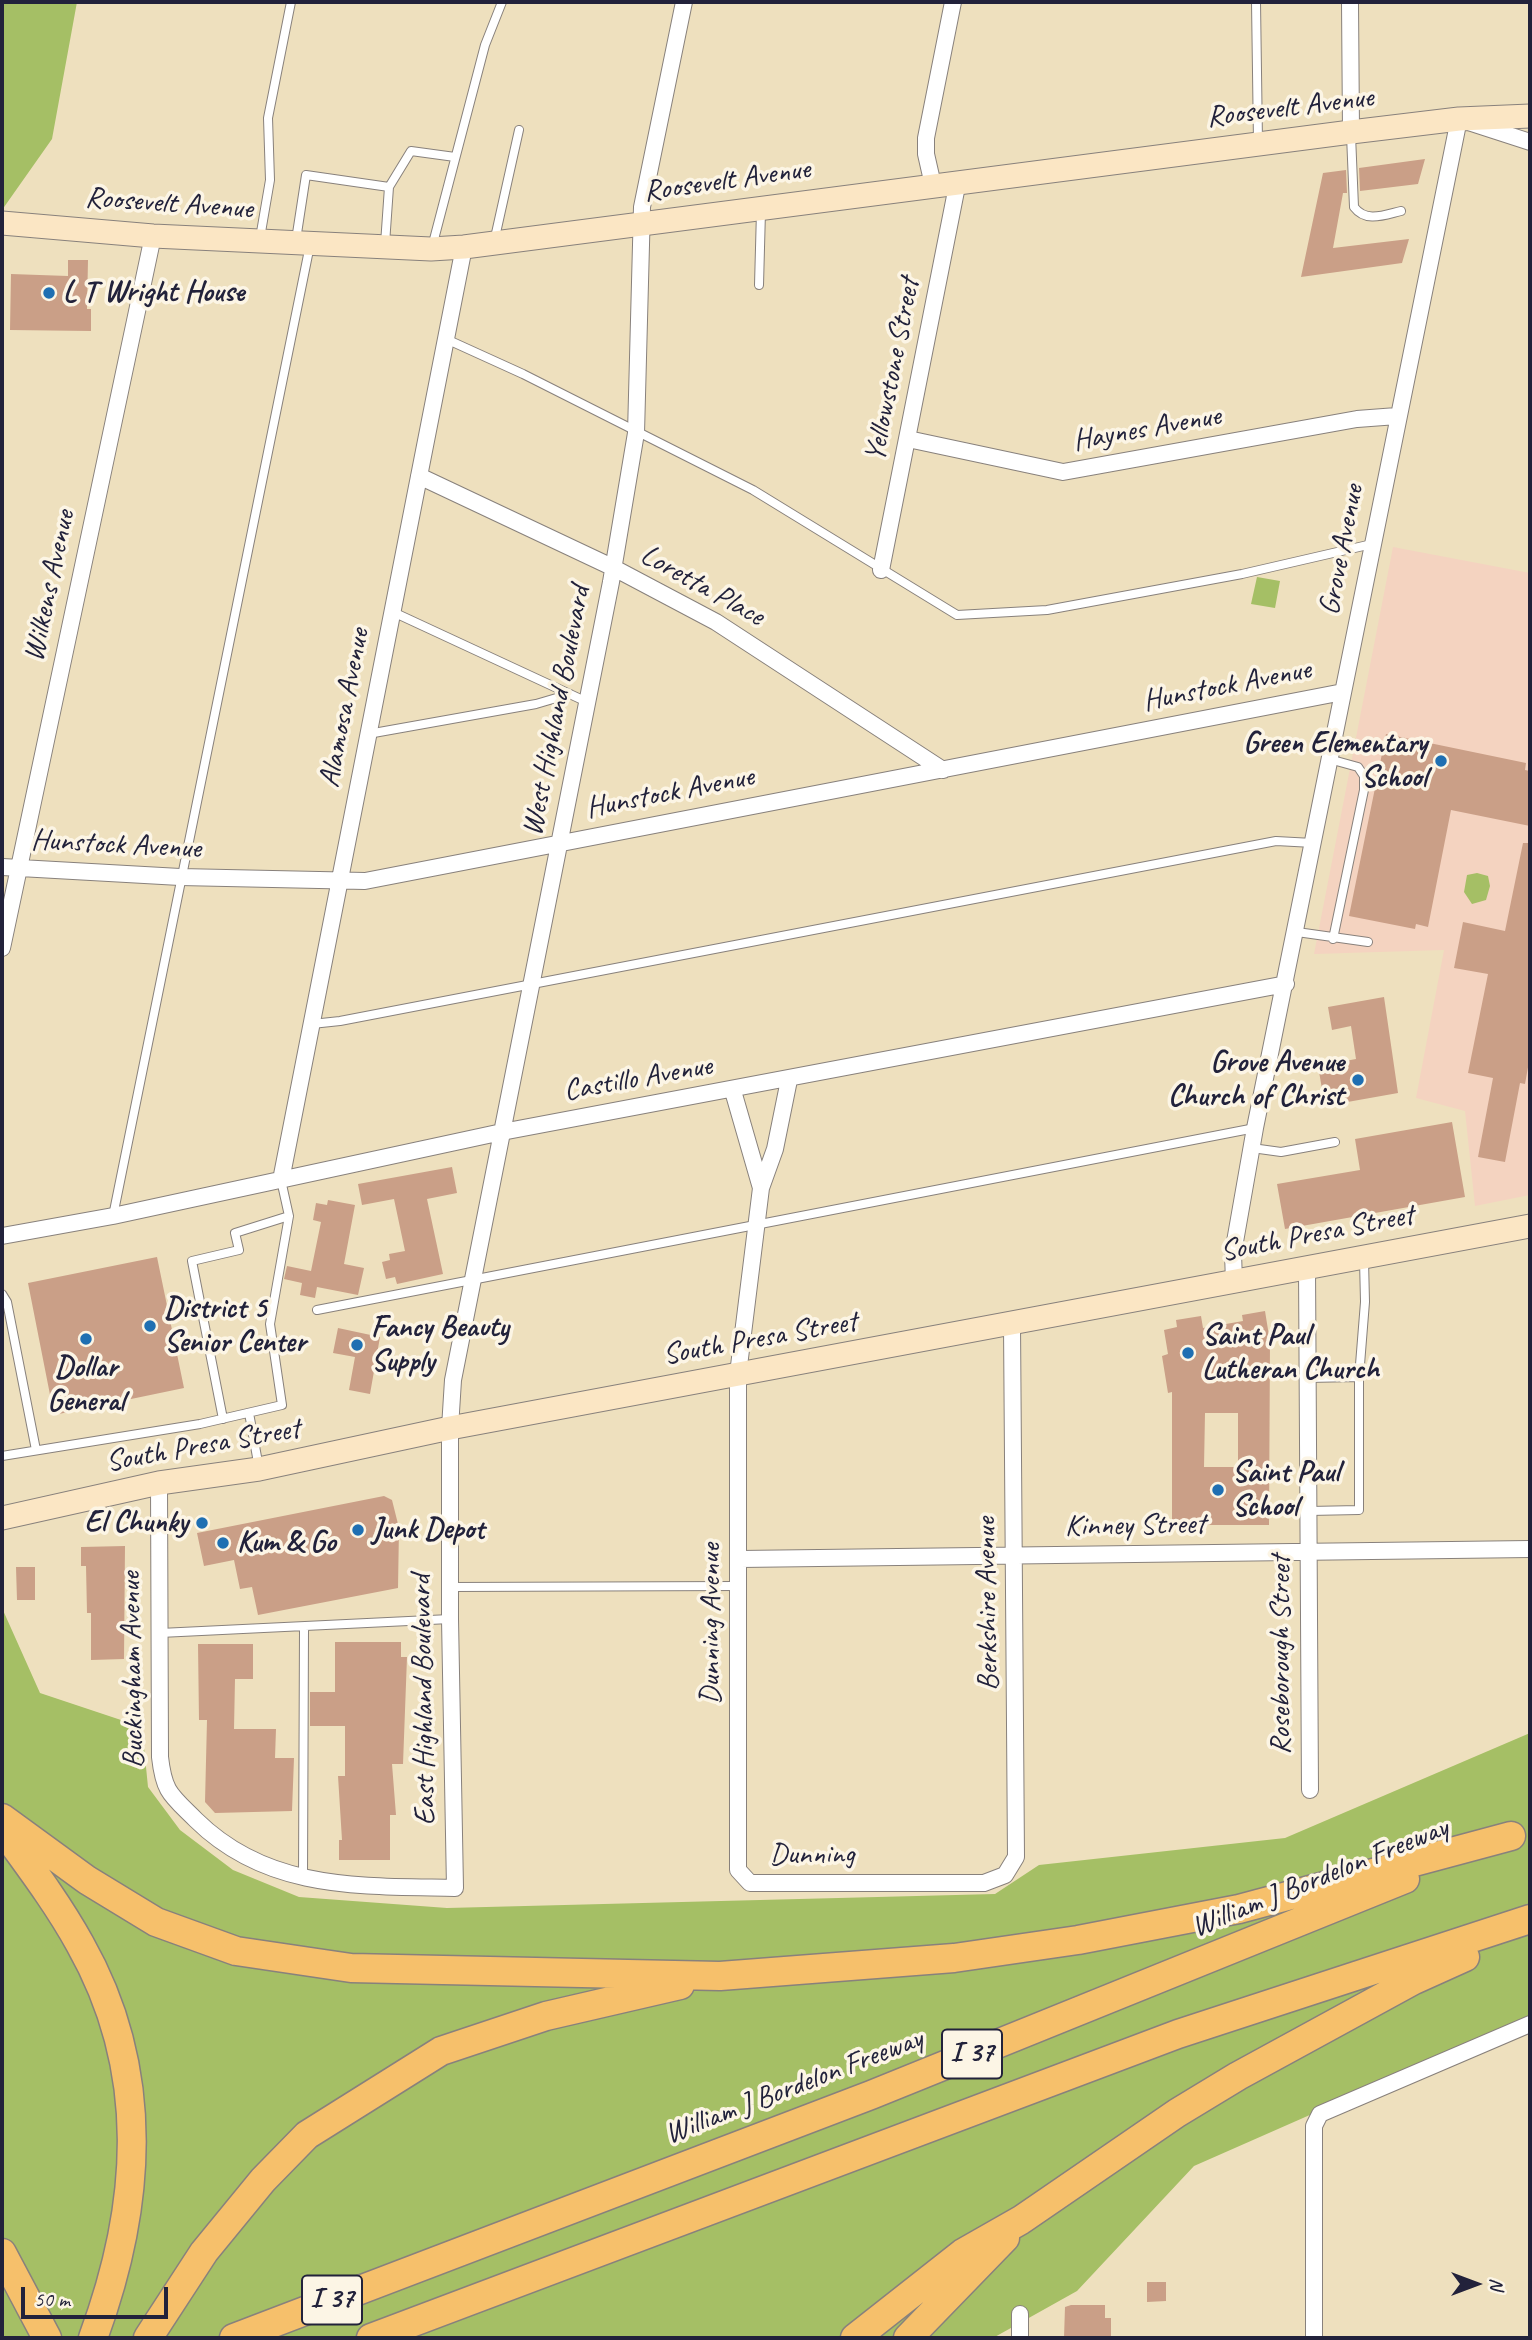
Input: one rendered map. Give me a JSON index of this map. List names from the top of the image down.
{
  "streets": {
    "highway": ["William J Bordelon Freeway", "I 37"],
    "main road": ["Roosevelt Avenue", "South Presa Street"],
    "street": [
      "Yellowstone Street",
      "Haynes Avenue",
      "Grove Avenue",
      "Wilkens Avenue",
      "Loretta Place",
      "Hunstock Avenue",
      "Alamosa Avenue",
      "West Highland Boulevard",
      "Castillo Avenue",
      "Kinney Street",
      "Berkshire Avenue",
      "Dunning Avenue",
      "Roseborough Street",
      "Buckingham Avenue",
      "East Highland Boulevard",
      "Dunning"
    ]
  },
  "crossings": [
    ["Roosevelt Avenue", "Yellowstone Street"],
    ["Roosevelt Avenue", "Grove Avenue"],
    ["Roosevelt Avenue", "Wilkens Avenue"],
    ["Roosevelt Avenue", "Alamosa Avenue"],
    ["Roosevelt Avenue", "West Highland Boulevard"],
    ["Yellowstone Street", "Haynes Avenue"],
    ["Haynes Avenue", "Grove Avenue"],
    ["Grove Avenue", "Hunstock Avenue"],
    ["Grove Avenue", "Castillo Avenue"],
    ["Grove Avenue", "South Presa Street"],
    ["Wilkens Avenue", "Hunstock Avenue"],
    ["Loretta Place", "Hunstock Avenue"],
    ["Loretta Place", "Alamosa Avenue"],
    ["Loretta Place", "West Highland Boulevard"],
    ["Hunstock Avenue", "Alamosa Avenue"],
    ["Hunstock Avenue", "West Highland Boulevard"],
    ["Alamosa Avenue", "Castillo Avenue"],
    ["West Highland Boulevard", "Castillo Avenue"],
    ["West Highland Boulevard", "South Presa Street"],
    ["West Highland Boulevard", "East Highland Boulevard"],
    ["South Presa Street", "Berkshire Avenue"],
    ["South Presa Street", "Dunning Avenue"],
    ["South Presa Street", "Roseborough Street"],
    ["South Presa Street", "Buckingham Avenue"],
    ["South Presa Street", "East Highland Boulevard"],
    ["Kinney Street", "Berkshire Avenue"],
    ["Kinney Street", "Dunning Avenue"],
    ["Kinney Street", "Roseborough Street"],
    ["Berkshire Avenue", "Dunning"],
    ["Dunning Avenue", "Dunning"],
    ["Buckingham Avenue", "East Highland Boulevard"]
  ],
  "places": [
    "L T Wright House",
    "Green Elementary School",
    "Grove Avenue Church of Christ",
    "District 5 Senior Center",
    "Dollar General",
    "Fancy Beauty Supply",
    "Saint Paul Lutheran Church",
    "Saint Paul School",
    "El Chunky",
    "Junk Depot",
    "Kum & Go"
  ],
  "scale_bar": "50 m",
  "north": "right"
}
